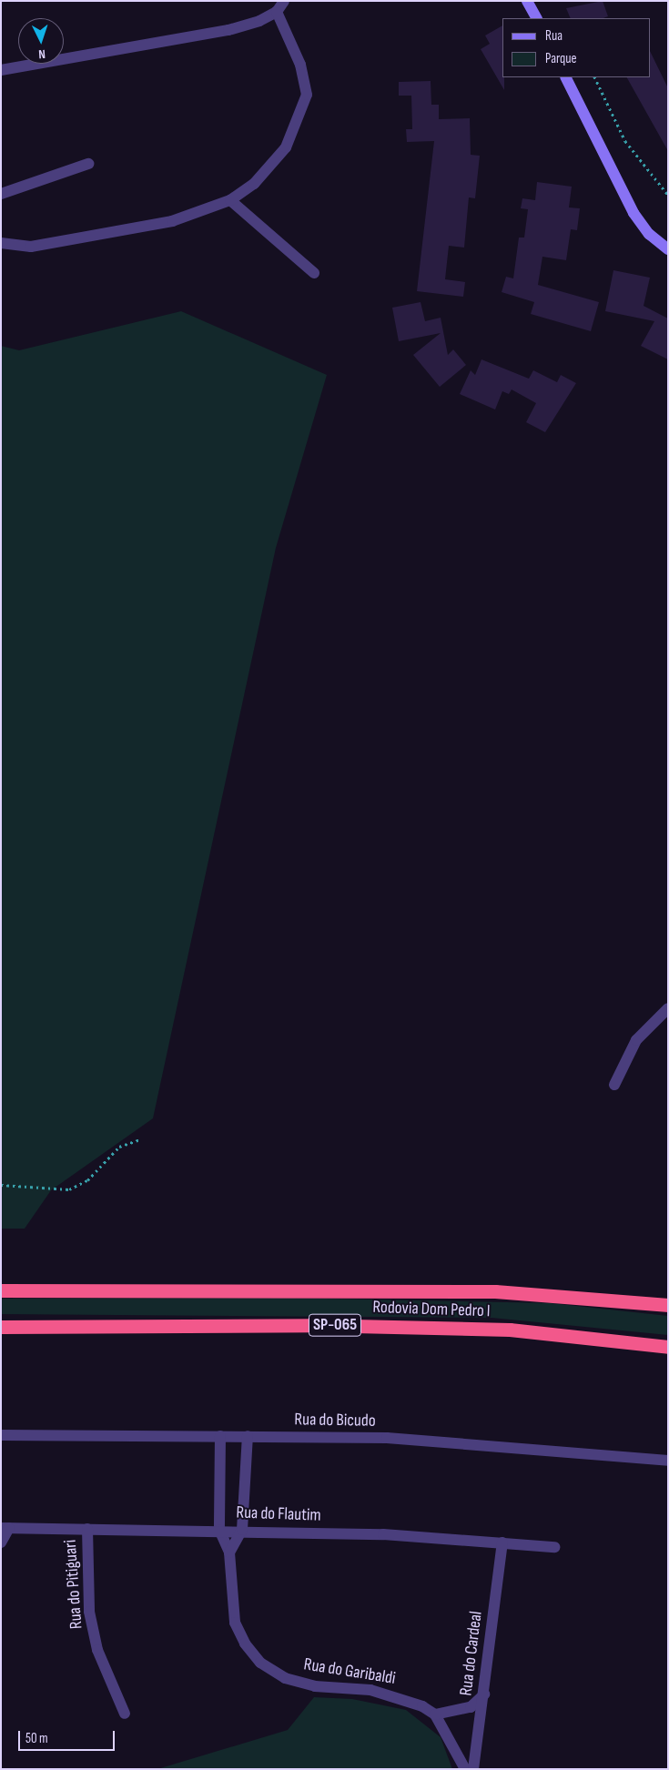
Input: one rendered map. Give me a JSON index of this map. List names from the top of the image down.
{
  "streets": {
    "highway": ["Rodovia Dom Pedro I", "SP-065"],
    "street": [
      "Rua do Bicudo",
      "Rua do Flautim",
      "Rua do Pitiguari",
      "Rua do Cardeal",
      "Rua do Garibaldi"
    ]
  },
  "crossings": [
    ["Rua do Bicudo", "Rua do Garibaldi"],
    ["Rua do Flautim", "Rua do Pitiguari"],
    ["Rua do Flautim", "Rua do Cardeal"],
    ["Rua do Flautim", "Rua do Garibaldi"]
  ],
  "legend": ["Rua", "Parque"],
  "scale_bar": "50 m",
  "north": "bottom"
}
